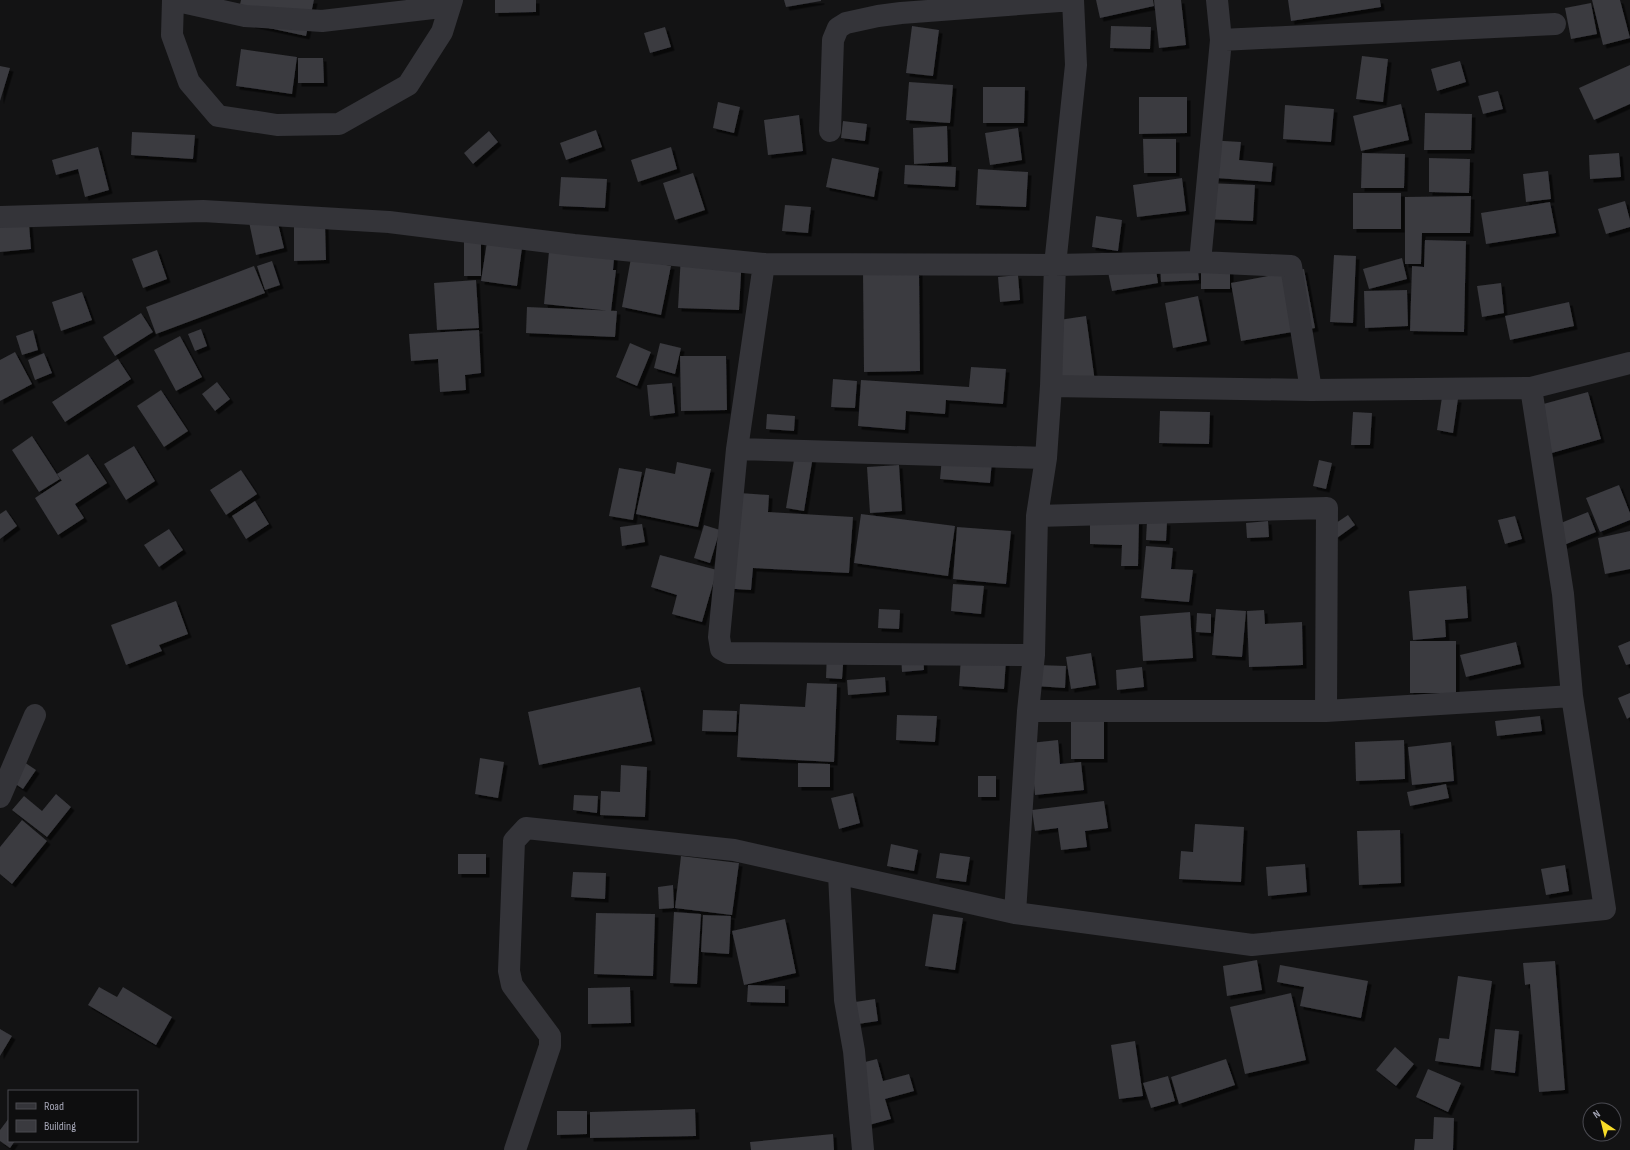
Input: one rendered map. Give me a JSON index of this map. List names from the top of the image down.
{
  "legend": ["Road", "Building"],
  "north": "top left"
}
